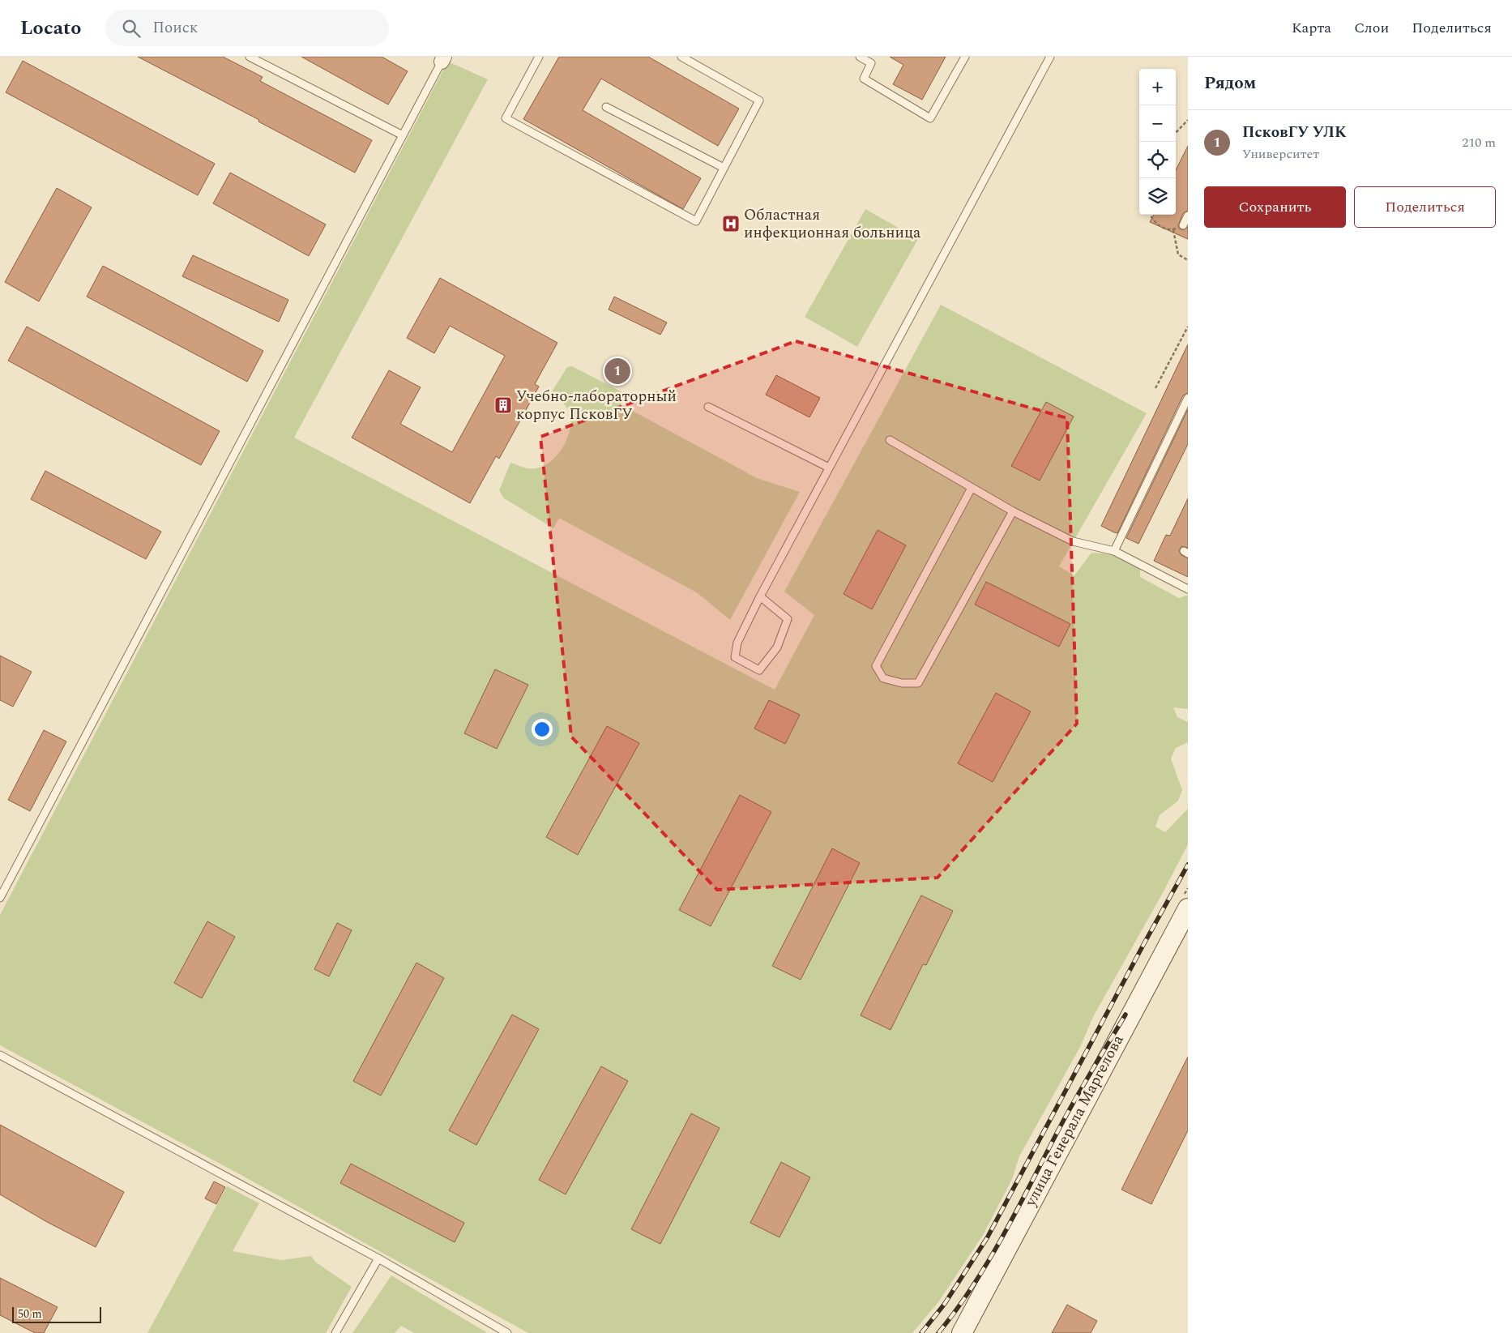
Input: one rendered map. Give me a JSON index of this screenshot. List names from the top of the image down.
{
  "streets": {
    "main road": ["улица Генерала Маргелова"]
  },
  "places": {
    "hospital": ["Областная инфекционная больница"],
    "building": ["Учебно-лабораторный корпус ПсковГУ"]
  },
  "scale_bar": "50 m",
  "page": {
    "header": "Locato",
    "search": "Поиск",
    "nav": ["Карта", "Слои", "Поделиться"],
    "heading": "Рядом",
    "map_buttons": ["+", "−"],
    "list": [
      {
        "mark": "1",
        "name": "ПсковГУ УЛК",
        "note": "Университет",
        "value": "210 m"
      }
    ],
    "buttons": ["Сохранить", "Поделиться"],
    "pins": "1",
    "scale": "50 m"
  }
}
